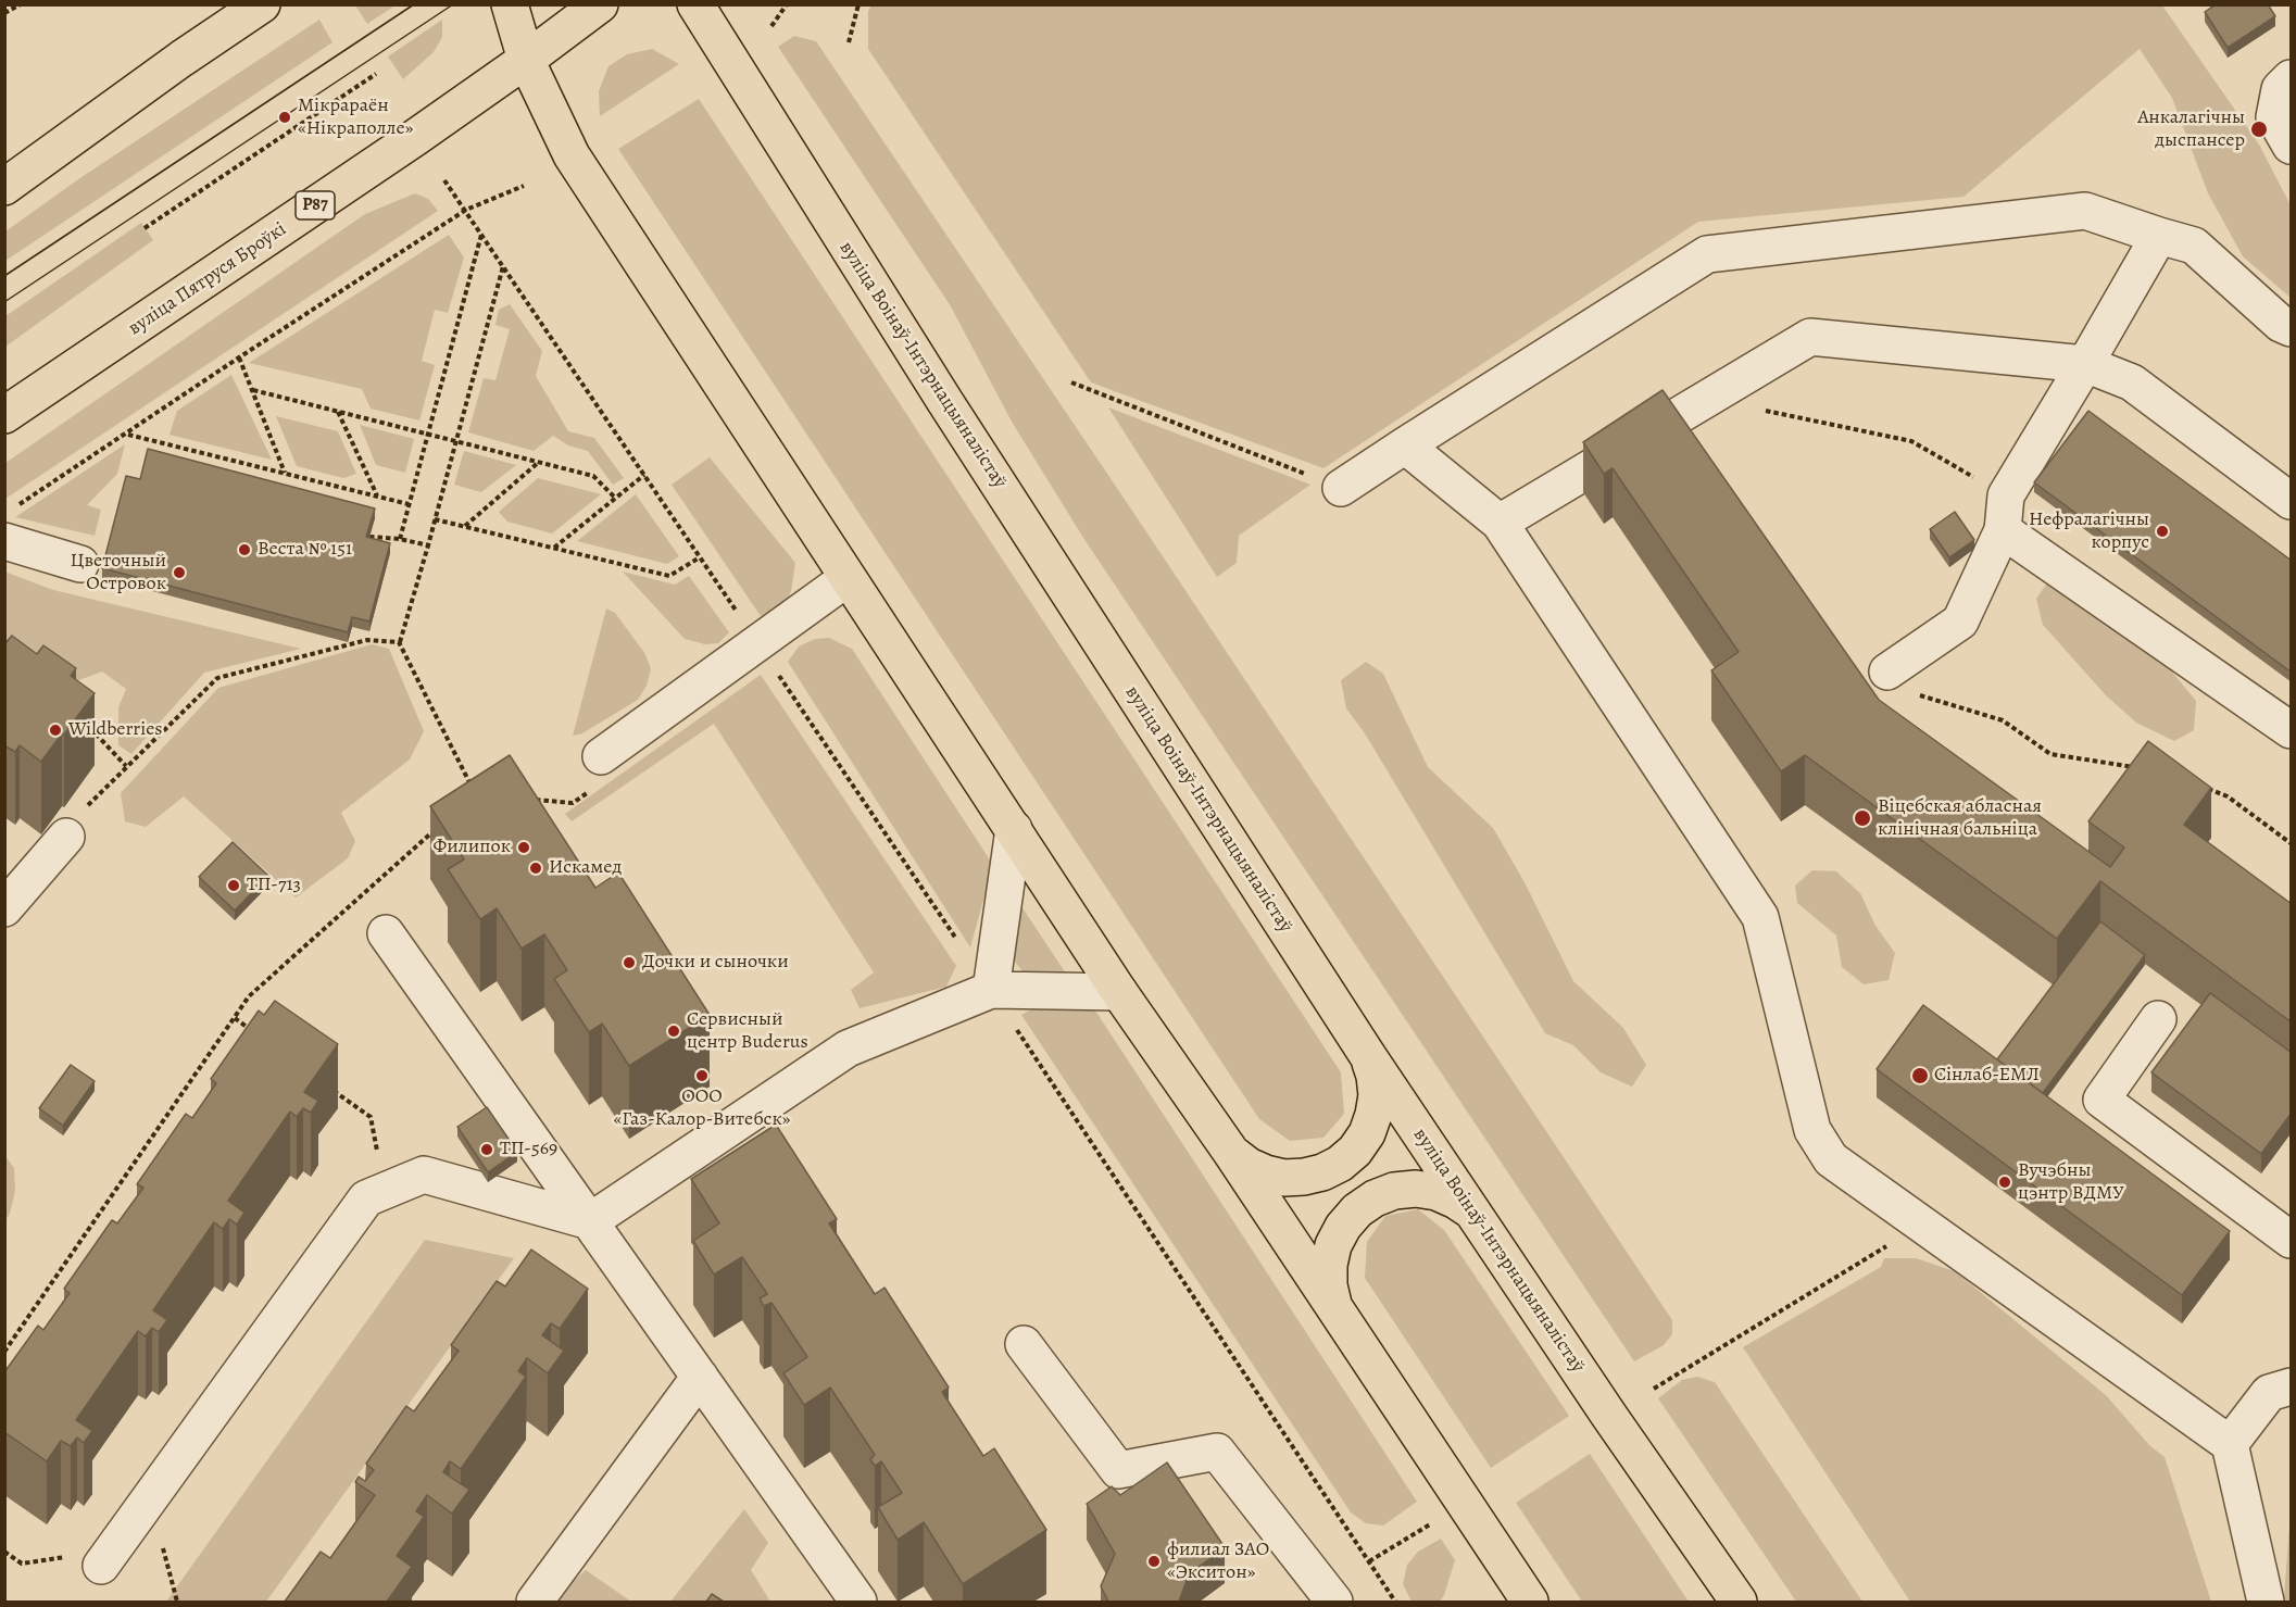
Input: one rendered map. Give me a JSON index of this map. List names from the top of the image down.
{
  "streets": {
    "main road": ["Р87", "вуліца Пятруся Броўкі", "вуліца Воінаў-Інтэрнацыяналістаў"]
  },
  "places": [
    "Мікрараён «Нікраполле»",
    "Анкалагічны дыспансер",
    "Нефралагічны корпус",
    "Веста № 151",
    "Цветочный Островок",
    "Wildberries",
    "Віцебская абласная клінічная бальніца",
    "Филипок",
    "Искамед",
    "ТП-713",
    "Дочки и сыночки",
    "Сервисный центр Buderus",
    "ООО «Газ-Калор-Витебск»",
    "Сінлаб-ЕМЛ",
    "ТП-569",
    "Вучэбны цэнтр ВДМУ",
    "филиал ЗАО «Экситон»"
  ]
}
